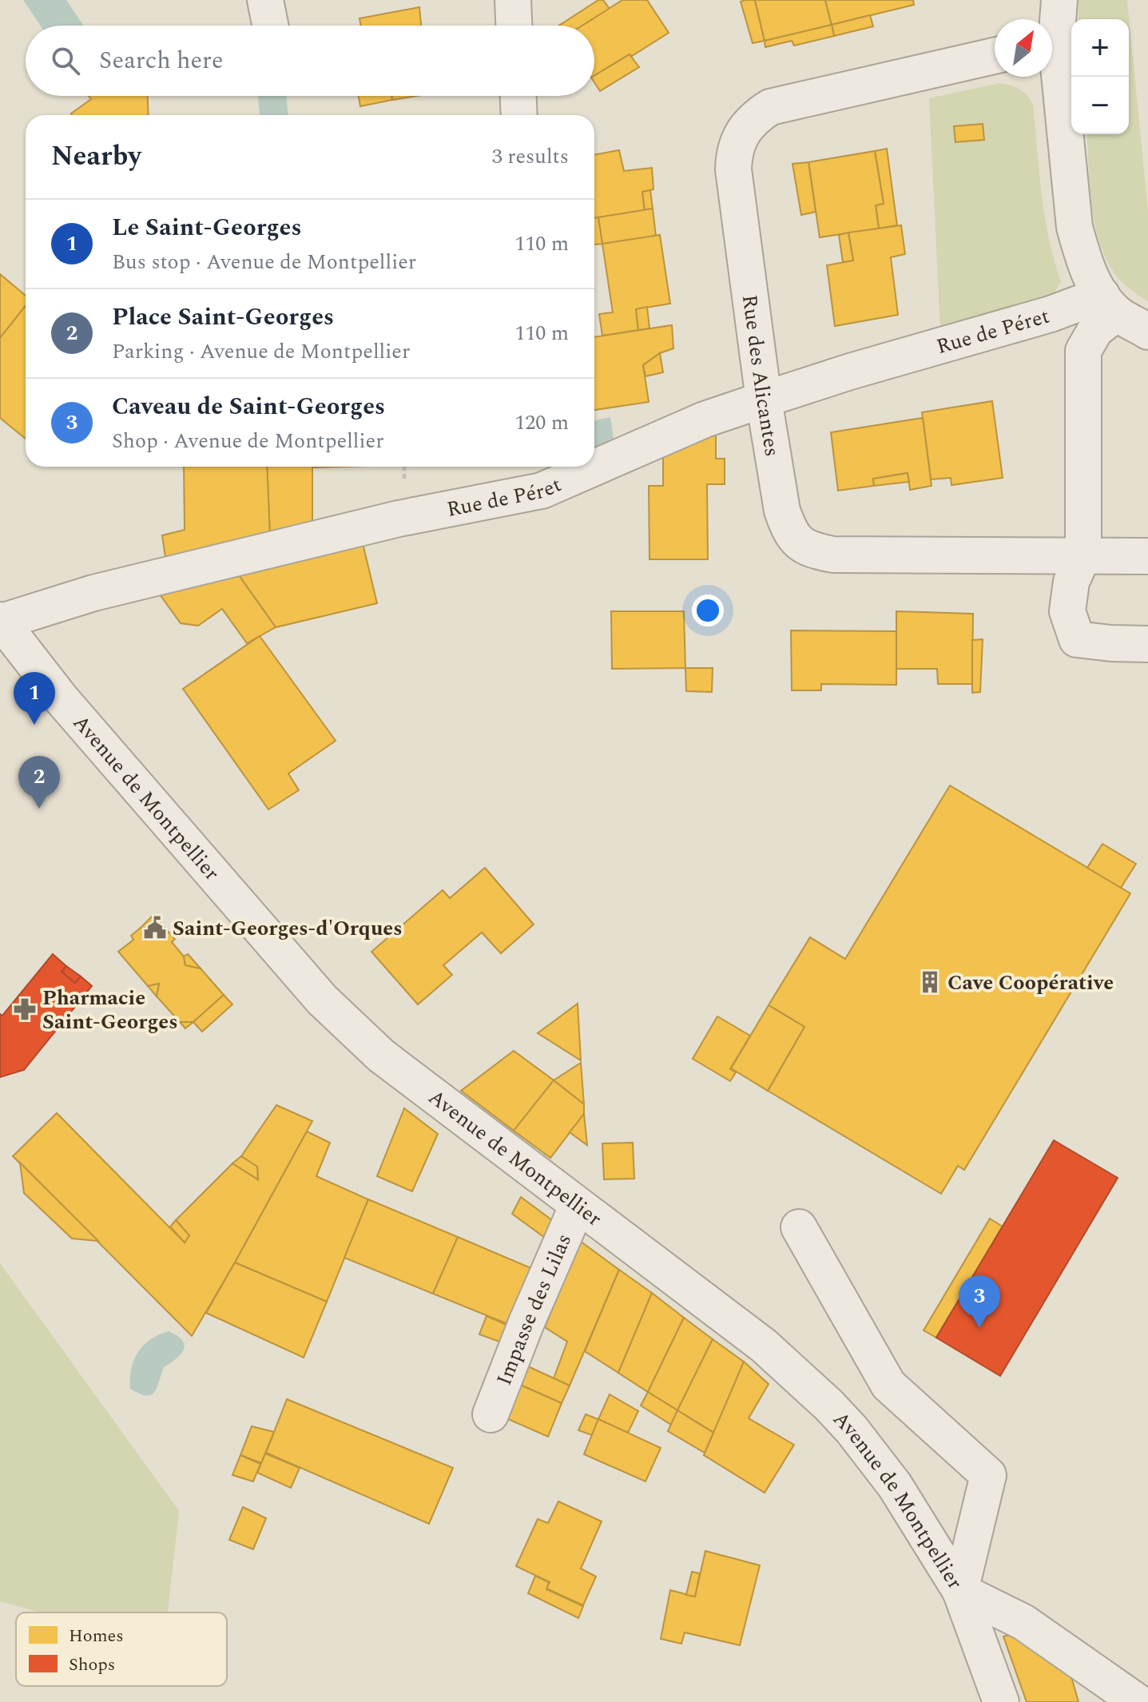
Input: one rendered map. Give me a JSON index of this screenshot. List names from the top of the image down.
{
  "streets": {
    "street": [
      "Rue de Péret",
      "Rue des Alicantes",
      "Avenue de Montpellier",
      "Impasse des Lilas"
    ]
  },
  "crossings": [
    ["Rue de Péret", "Rue des Alicantes"],
    ["Rue de Péret", "Avenue de Montpellier"],
    ["Avenue de Montpellier", "Impasse des Lilas"]
  ],
  "places": {
    "public building": ["Saint-Georges-d'Orques"],
    "building": ["Cave Coopérative"],
    "pharmacy": ["Pharmacie Saint-Georges"]
  },
  "legend": ["Homes", "Shops"],
  "north": "top right",
  "page": {
    "map_buttons": ["+", "−"],
    "search": "Search here",
    "heading": ["Nearby", "3 results"],
    "list": [
      {
        "mark": "1",
        "name": "Le Saint-Georges",
        "note": "Bus stop · Avenue de Montpellier",
        "value": "110 m"
      },
      {
        "mark": "2",
        "name": "Place Saint-Georges",
        "note": "Parking · Avenue de Montpellier",
        "value": "110 m"
      },
      {
        "mark": "3",
        "name": "Caveau de Saint-Georges",
        "note": "Shop · Avenue de Montpellier",
        "value": "120 m"
      }
    ],
    "pins": ["1", "2", "3"]
  }
}
